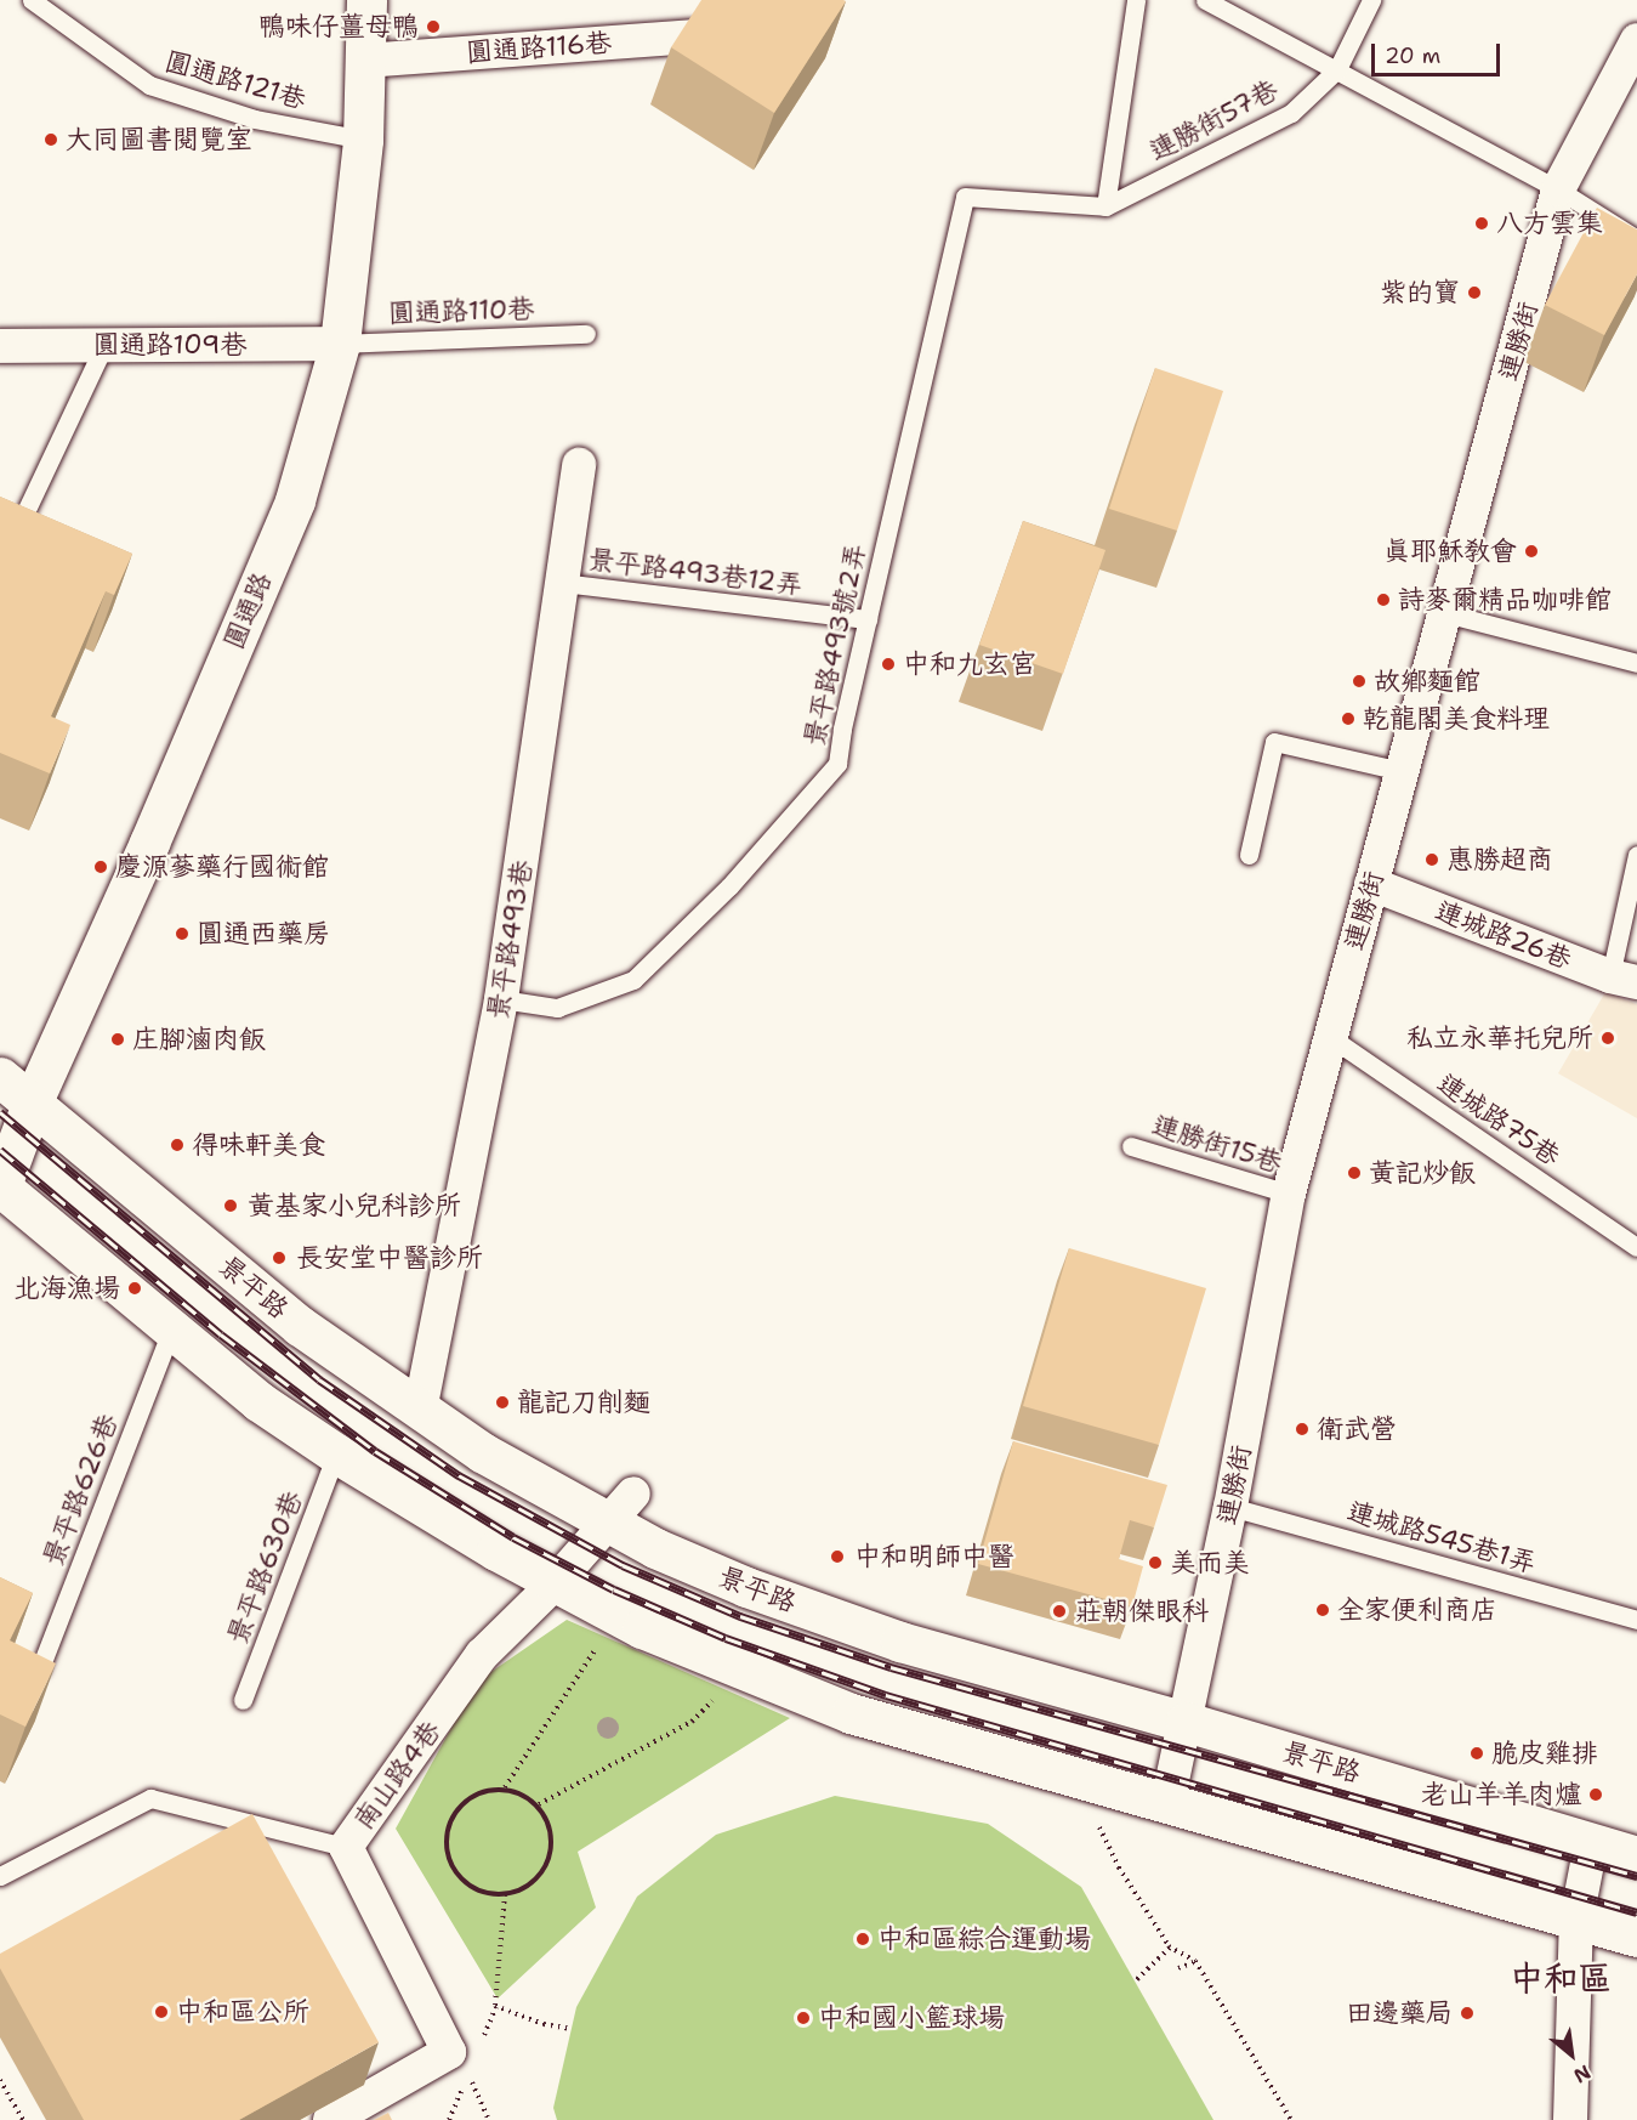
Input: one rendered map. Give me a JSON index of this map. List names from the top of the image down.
{
  "streets": {
    "main road": ["圓通路", "景平路"],
    "street": [
      "圓通路116巷",
      "連勝街",
      "圓通路109巷",
      "連城路26巷",
      "景平路493巷",
      "南山路4巷"
    ],
    "lane": [
      "圓通路121巷",
      "連勝街57巷",
      "圓通路110巷",
      "景平路493巷12弄",
      "景平路493號2弄",
      "連城路75巷",
      "連勝街15巷",
      "景平路626巷",
      "連城路545巷1弄",
      "景平路630巷"
    ]
  },
  "crossings": [
    ["圓通路116巷", "圓通路"],
    ["圓通路121巷", "圓通路"],
    ["連勝街57巷", "連勝街"],
    ["連勝街57巷", "景平路493號2弄"],
    ["圓通路110巷", "圓通路109巷"],
    ["圓通路110巷", "圓通路"],
    ["連勝街", "連城路26巷"],
    ["連勝街", "連城路75巷"],
    ["連勝街", "連勝街15巷"],
    ["連勝街", "景平路"],
    ["連勝街", "連城路545巷1弄"],
    ["圓通路109巷", "圓通路"],
    ["景平路493巷12弄", "景平路493號2弄"],
    ["景平路493巷12弄", "景平路493巷"],
    ["圓通路", "景平路"],
    ["景平路493號2弄", "景平路493巷"],
    ["景平路493巷", "景平路"],
    ["景平路", "南山路4巷"]
  ],
  "districts": ["中和區"],
  "places": [
    "鴨味仔薑母鴨",
    "大同圖書閱覽室",
    "八方雲集",
    "紫的寶",
    "真耶穌教會",
    "詩麥爾精品咖啡館",
    "中和九玄宮",
    "故鄉麵館",
    "乾龍閣美食料理",
    "惠勝超商",
    "慶源蔘藥行國術館",
    "圓通西藥房",
    "私立永華托兒所",
    "庄腳滷肉飯",
    "得味軒美食",
    "黃記炒飯",
    "黃基家小兒科診所",
    "長安堂中醫診所",
    "北海漁場",
    "龍記刀削麵",
    "衛武營",
    "中和明師中醫",
    "美而美",
    "全家便利商店",
    "莊朝傑眼科",
    "脆皮雞排",
    "老山羊羊肉爐",
    "中和區綜合運動場",
    "中和區公所",
    "田邊藥局",
    "中和國小籃球場"
  ],
  "scale_bar": "20 m",
  "north": "bottom right"
}
